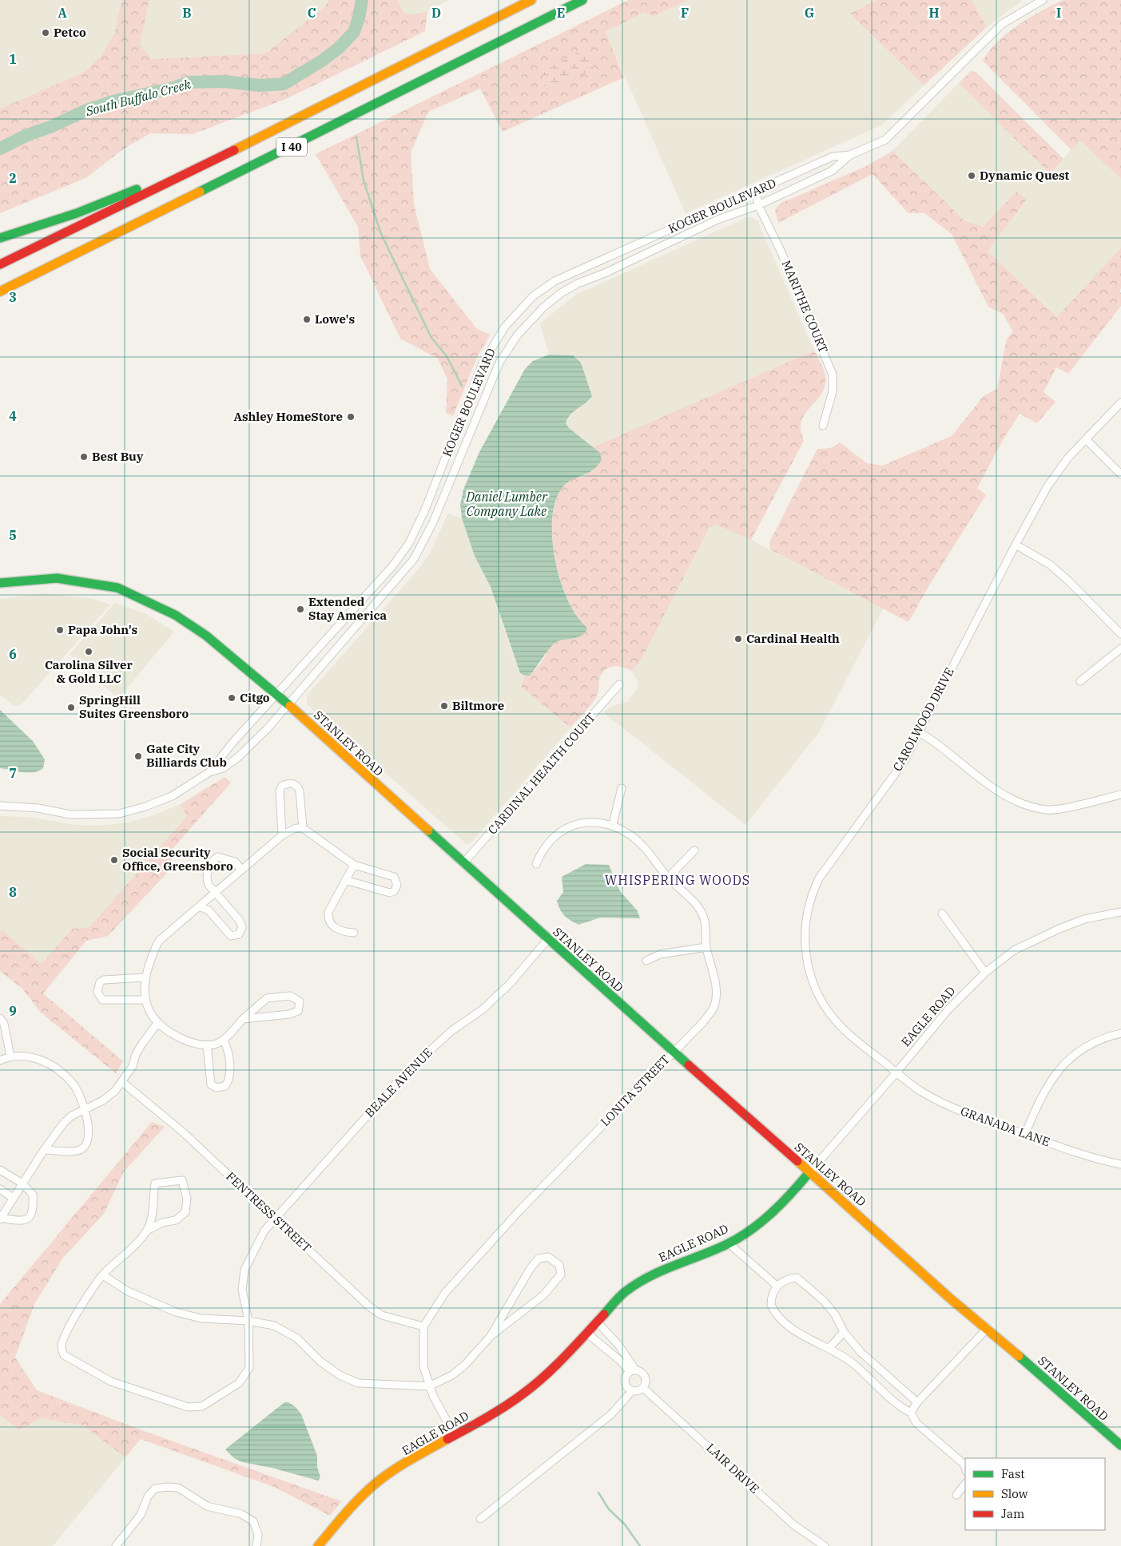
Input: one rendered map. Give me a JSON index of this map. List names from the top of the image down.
{
  "streets": {
    "main road": ["I 40", "STANLEY ROAD", "EAGLE ROAD"],
    "street": [
      "KOGER BOULEVARD",
      "MARITHE COURT",
      "CAROLWOOD DRIVE",
      "CARDINAL HEALTH COURT",
      "BEALE AVENUE",
      "LONITA STREET",
      "GRANADA LANE",
      "FENTRESS STREET",
      "LAIR DRIVE"
    ]
  },
  "crossings": [
    ["KOGER BOULEVARD", "MARITHE COURT"],
    ["KOGER BOULEVARD", "STANLEY ROAD"],
    ["CAROLWOOD DRIVE", "EAGLE ROAD"],
    ["CAROLWOOD DRIVE", "GRANADA LANE"],
    ["STANLEY ROAD", "CARDINAL HEALTH COURT"],
    ["STANLEY ROAD", "EAGLE ROAD"],
    ["STANLEY ROAD", "BEALE AVENUE"],
    ["STANLEY ROAD", "LONITA STREET"],
    ["EAGLE ROAD", "GRANADA LANE"],
    ["BEALE AVENUE", "FENTRESS STREET"],
    ["LONITA STREET", "FENTRESS STREET"]
  ],
  "districts": ["WHISPERING WOODS"],
  "water": ["South Buffalo Creek", "Daniel Lumber Company Lake"],
  "places": [
    "Petco",
    "Dynamic Quest",
    "Lowe's",
    "Ashley HomeStore",
    "Best Buy",
    "Extended Stay America",
    "Papa John's",
    "Cardinal Health",
    "Carolina Silver & Gold LLC",
    "Citgo",
    "Biltmore",
    "SpringHill Suites Greensboro",
    "Gate City Billiards Club",
    "Social Security Office, Greensboro"
  ],
  "legend": ["Fast", "Slow", "Jam"],
  "grid": {
    "columns": [
      "A",
      "B",
      "C",
      "D",
      "E",
      "F",
      "G",
      "H",
      "I"
    ],
    "rows": [
      "1",
      "2",
      "3",
      "4",
      "5",
      "6",
      "7",
      "8",
      "9"
    ]
  }
}
